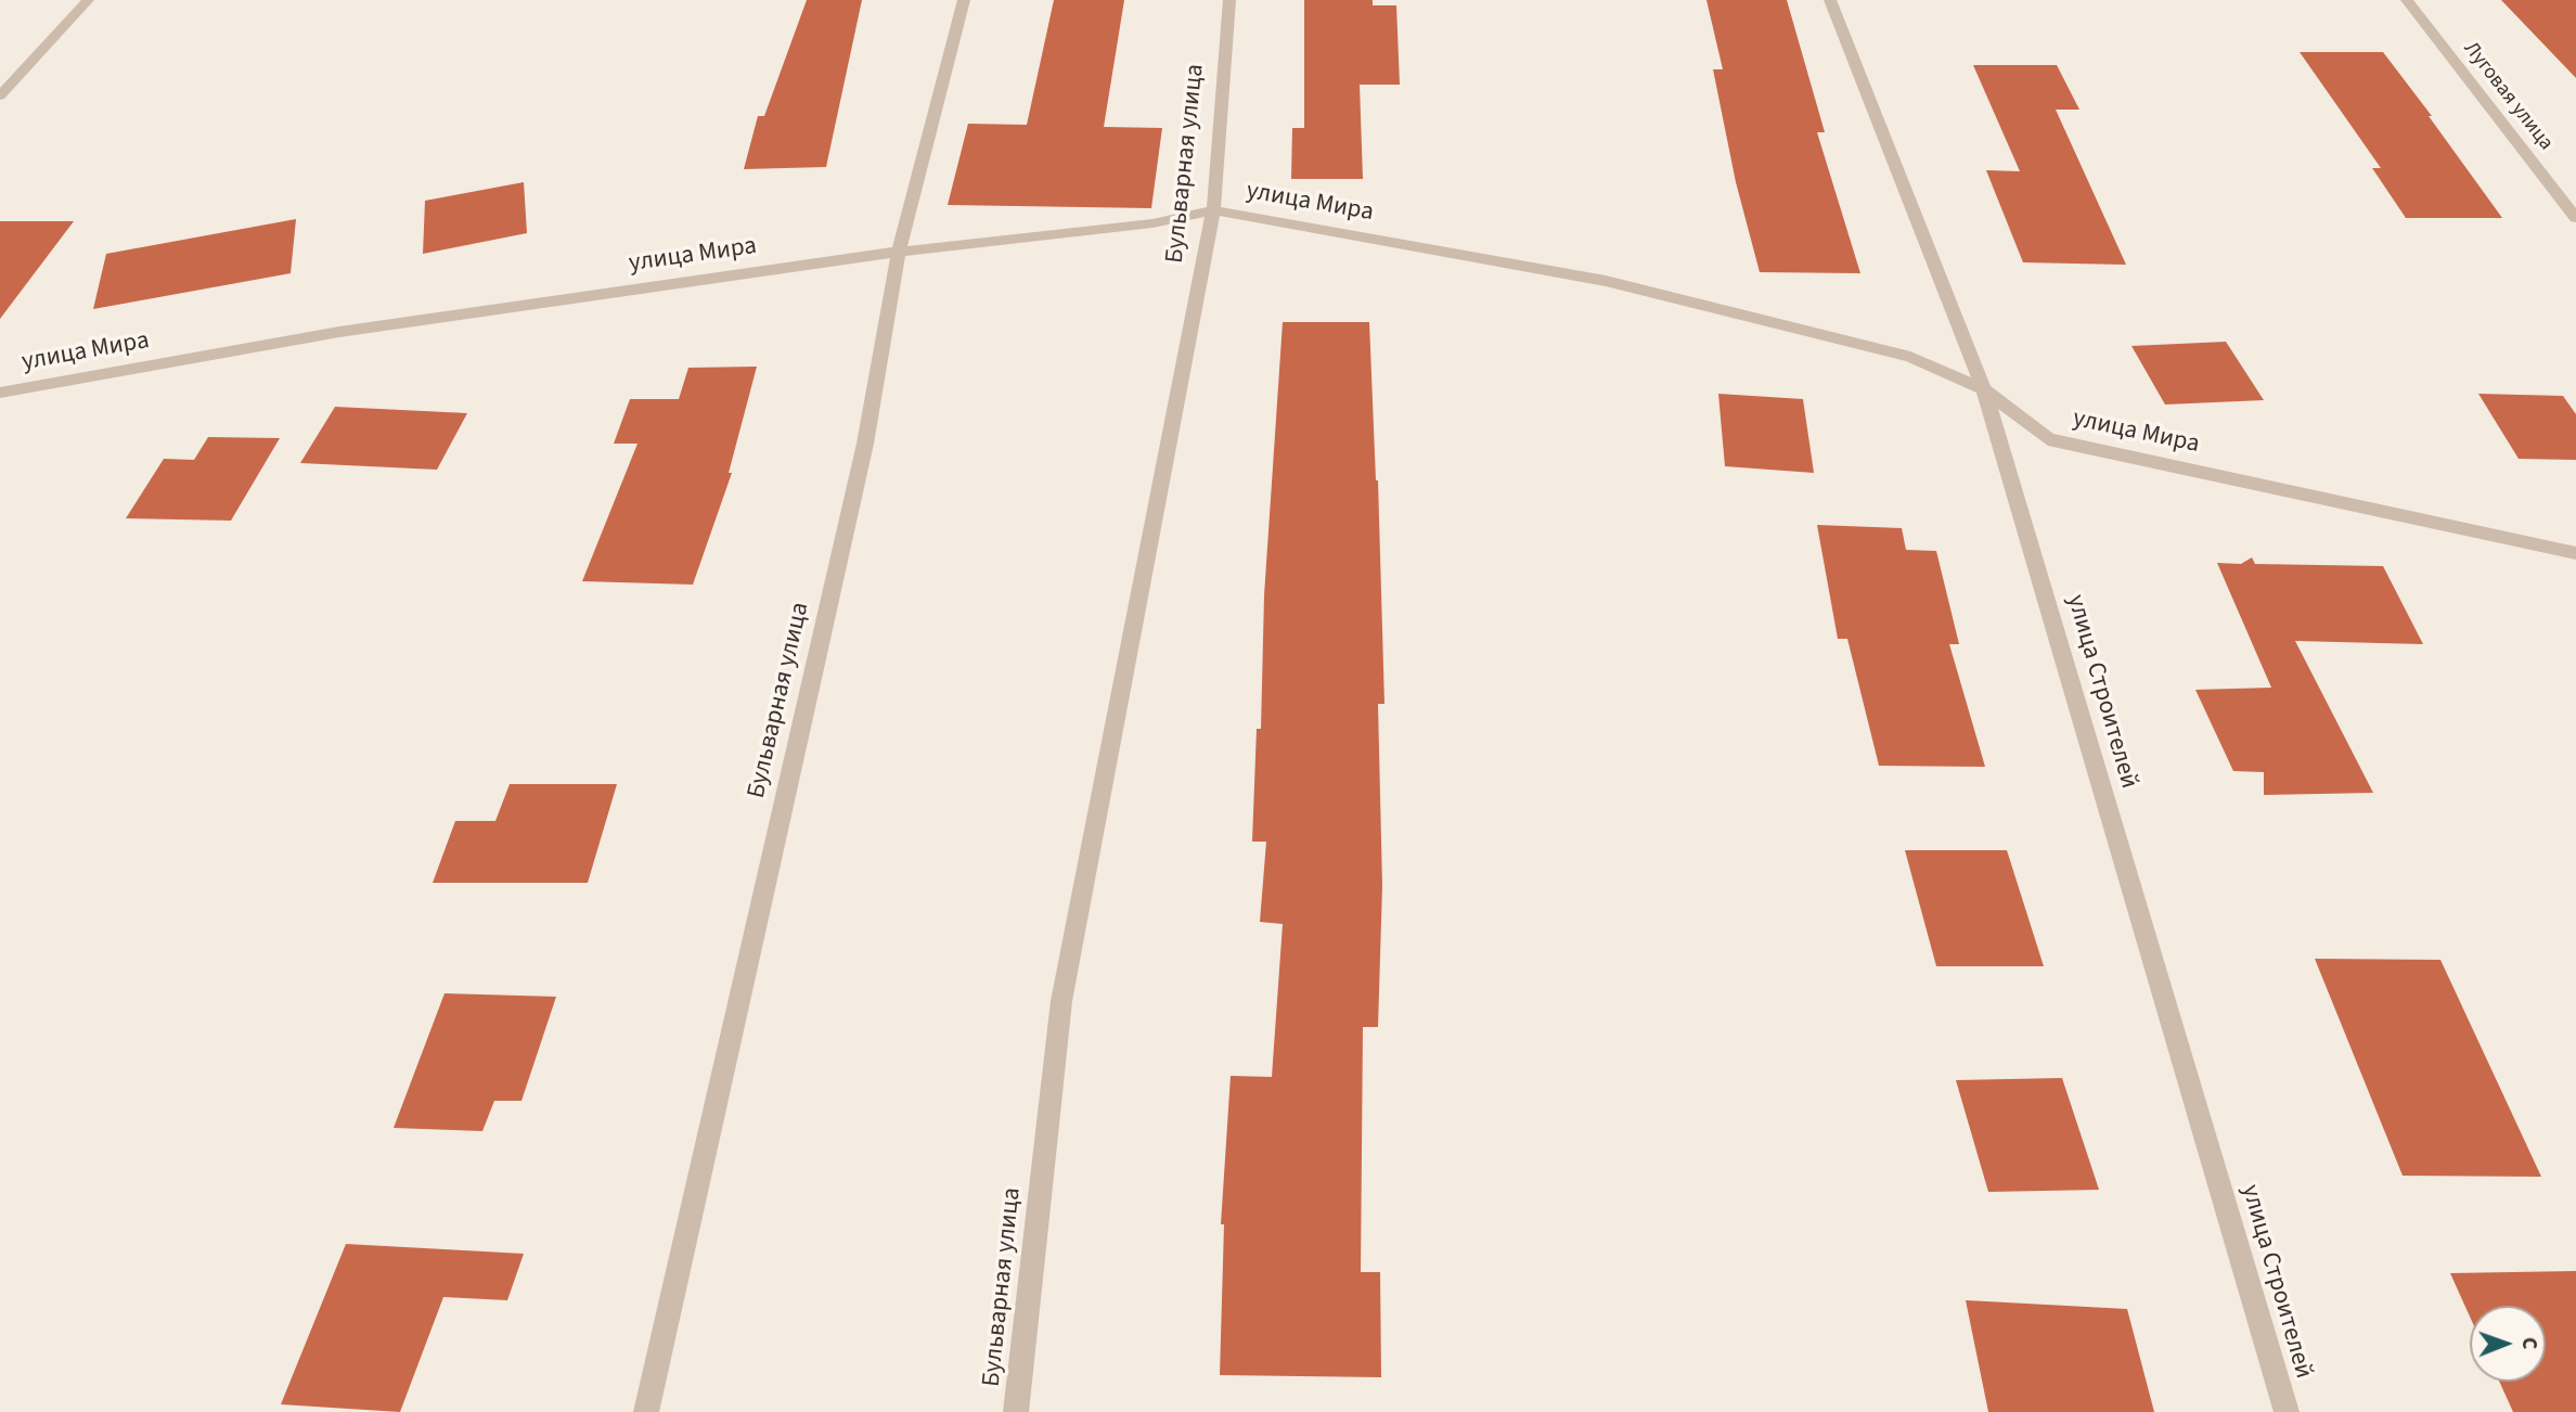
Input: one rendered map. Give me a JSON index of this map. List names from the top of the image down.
{
  "streets": {
    "street": [
      "Луговая улица",
      "Бульварная улица",
      "улица Мира",
      "улица Строителей"
    ]
  },
  "crossings": [
    ["Бульварная улица", "улица Мира"],
    ["улица Мира", "улица Строителей"]
  ],
  "north": "right"
}
